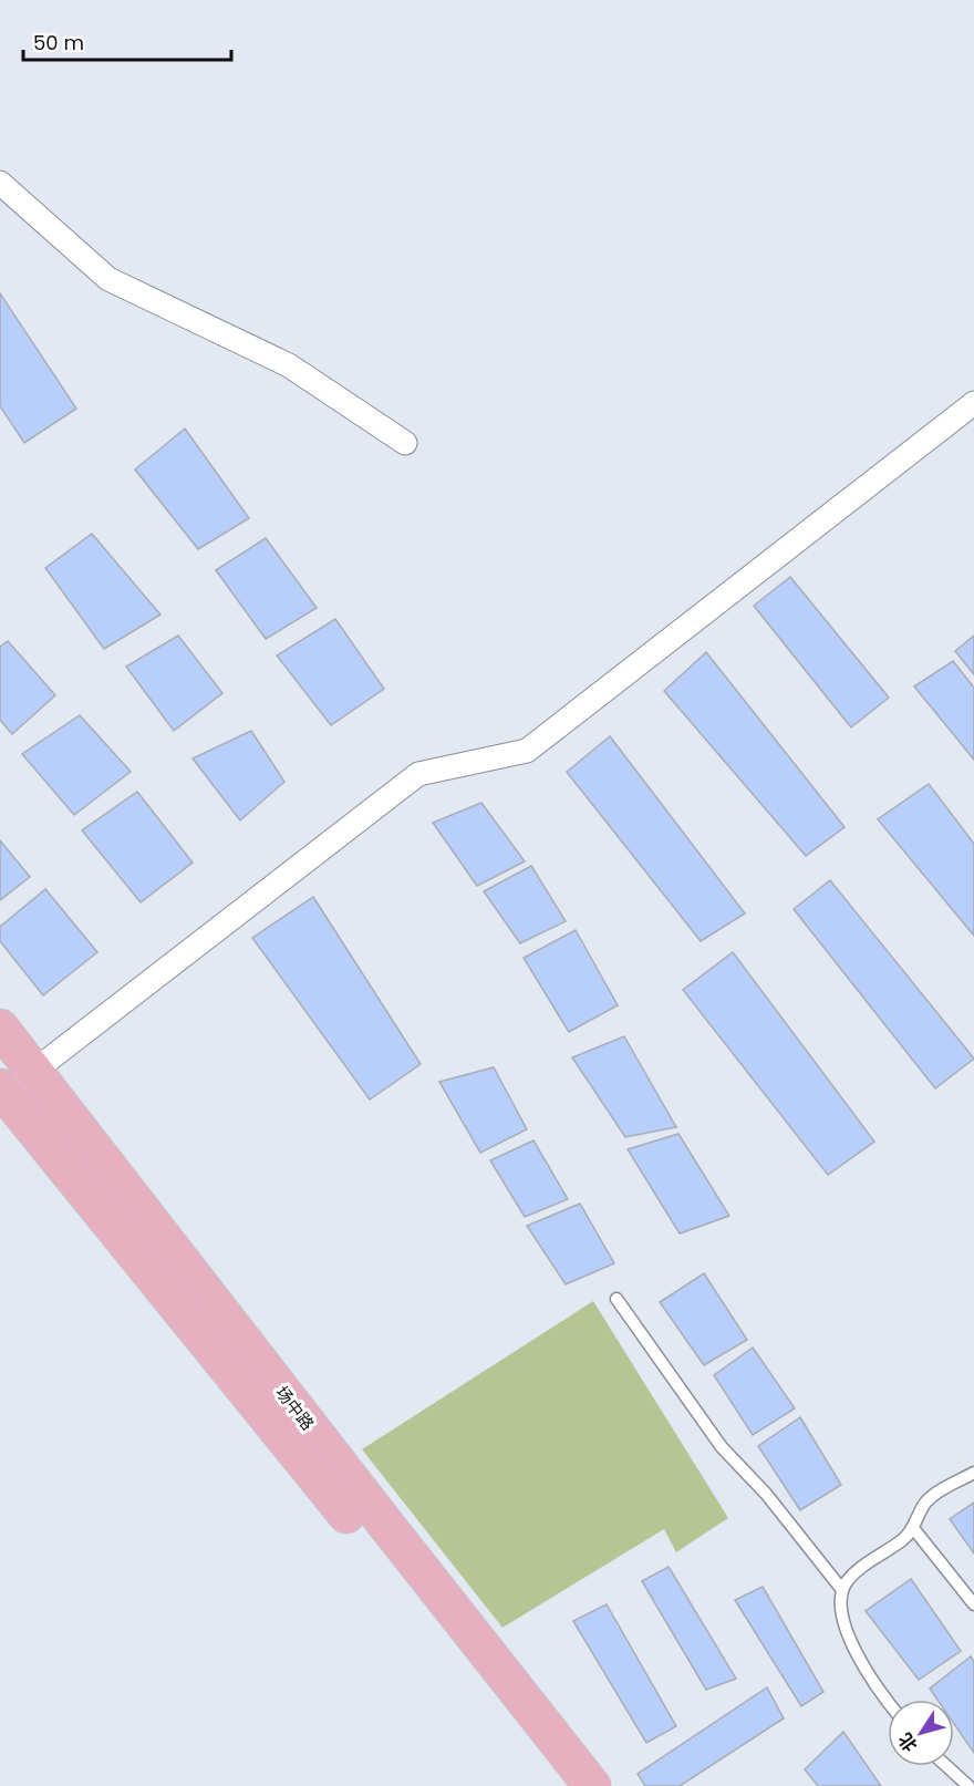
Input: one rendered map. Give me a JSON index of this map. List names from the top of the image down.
{
  "streets": {
    "main road": ["场中路"]
  },
  "scale_bar": "50 m",
  "north": "bottom left"
}
